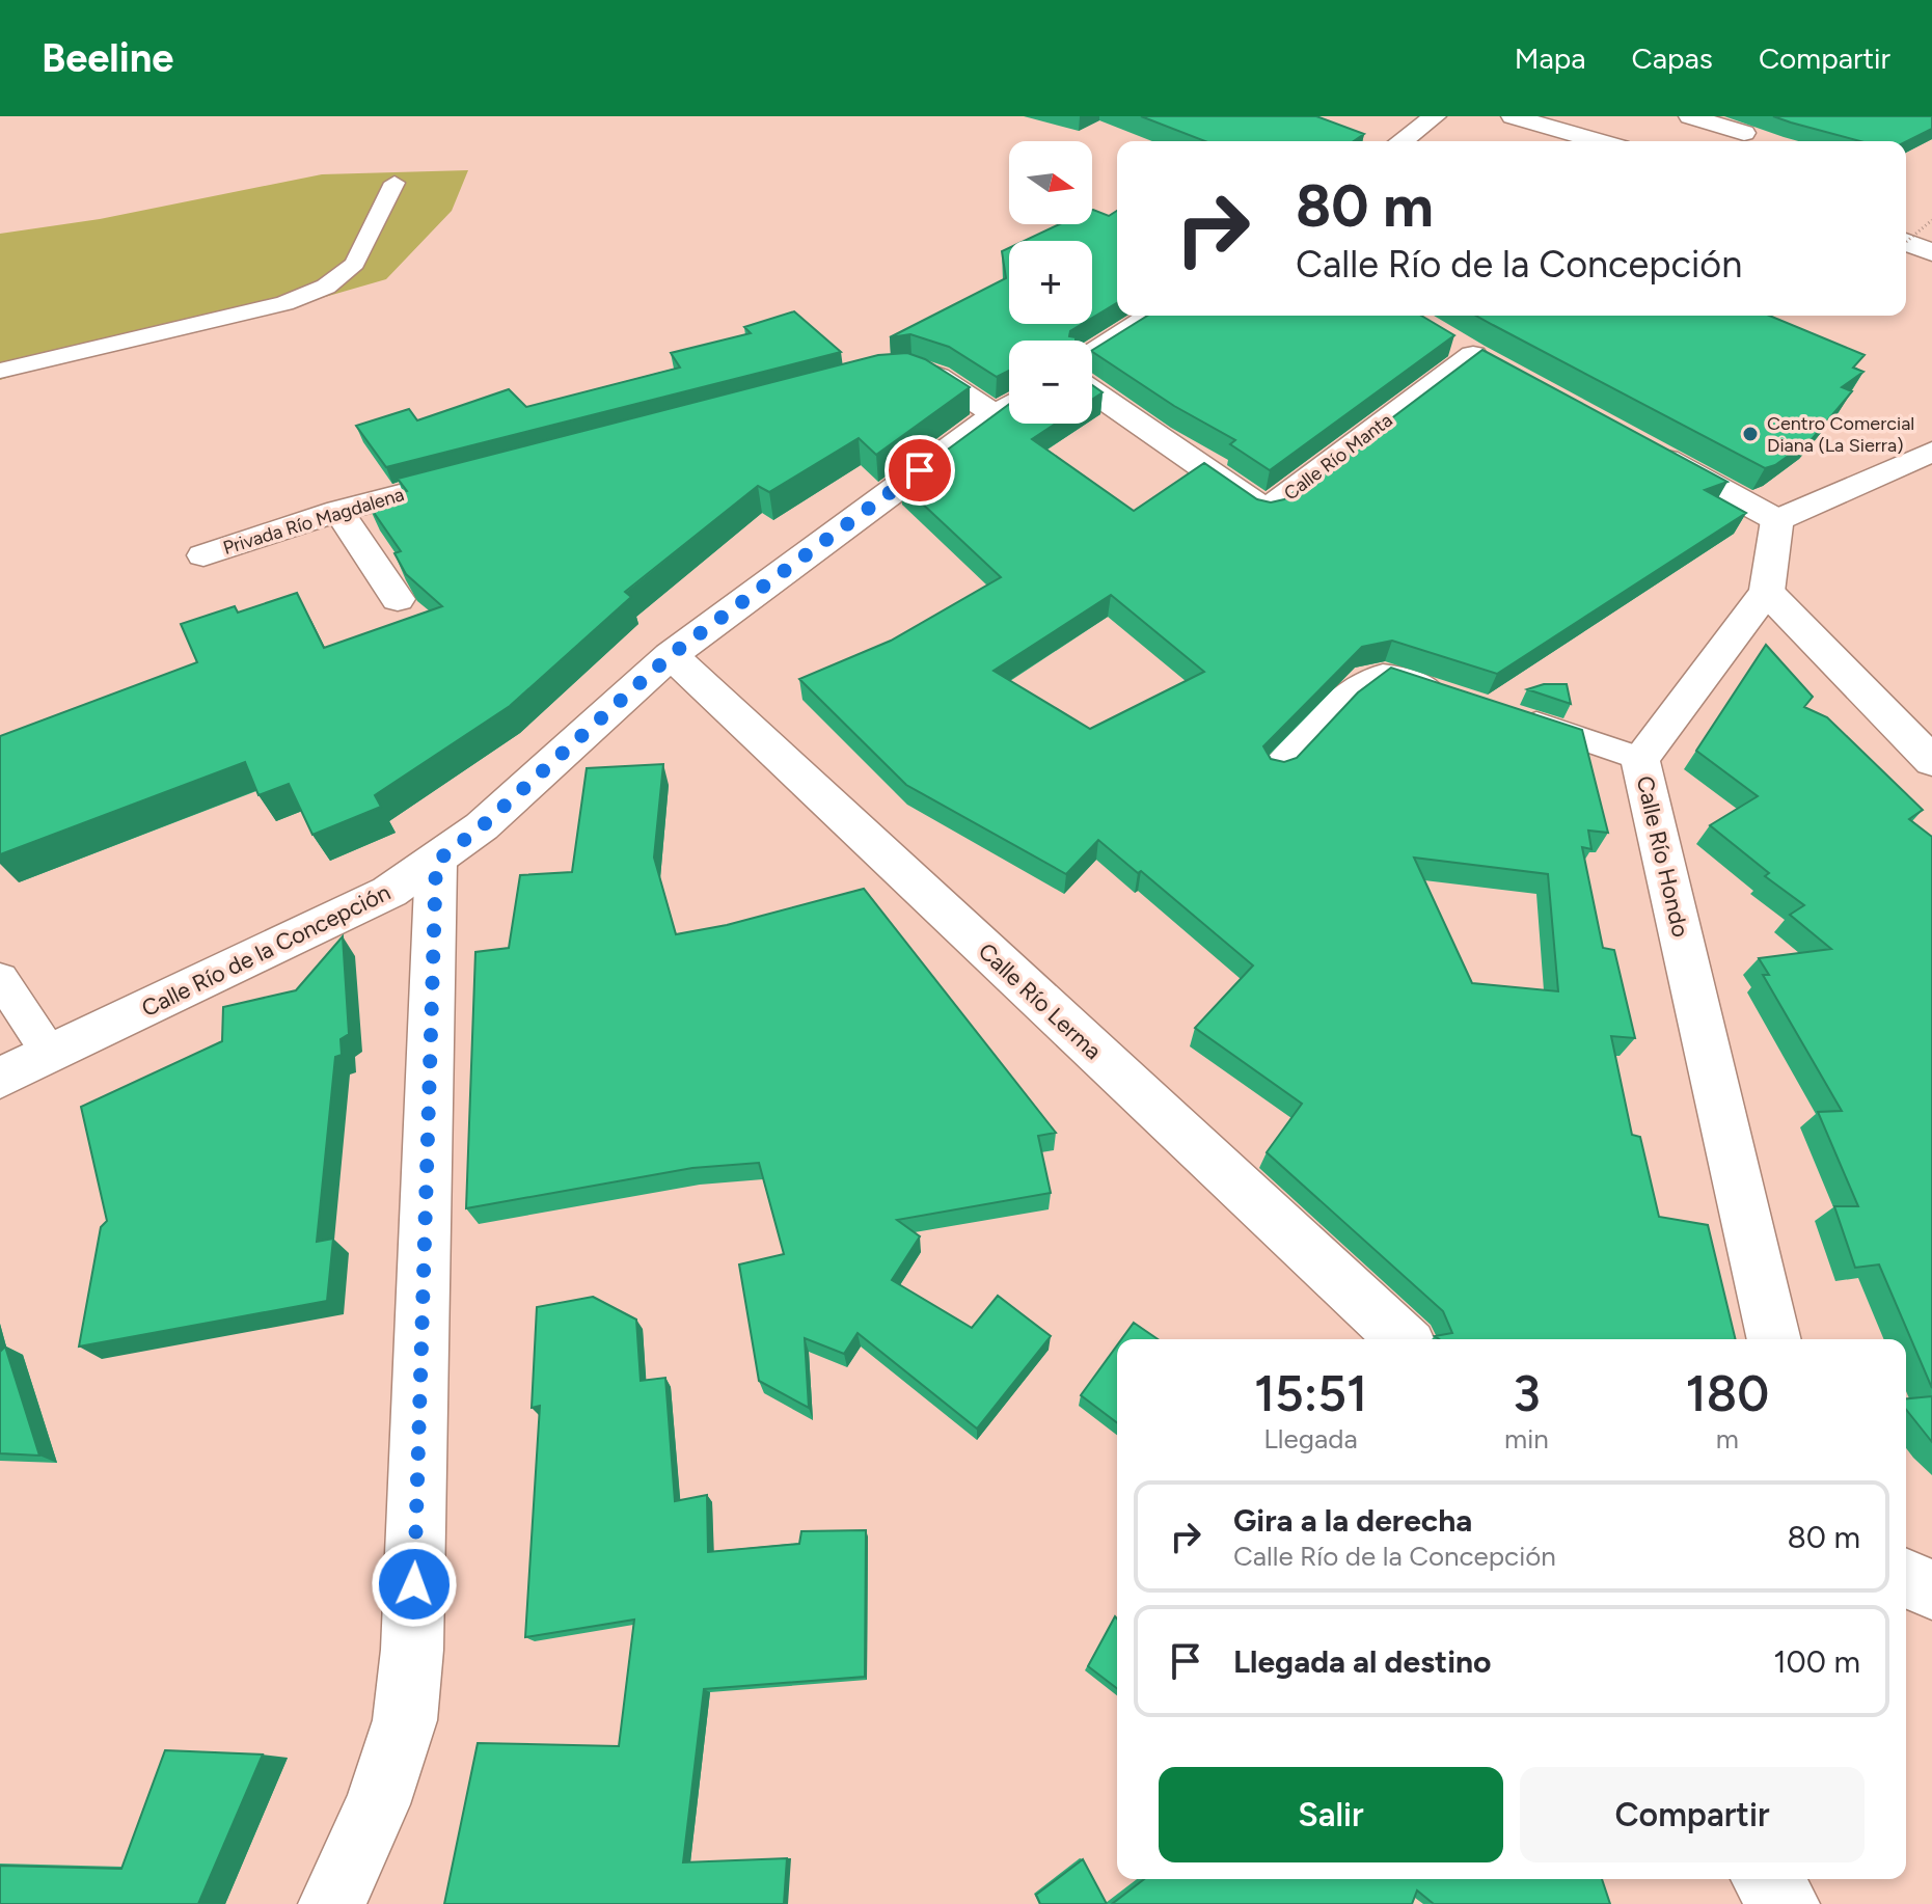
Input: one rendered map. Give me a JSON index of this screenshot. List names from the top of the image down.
{
  "streets": {
    "street": [
      "Calle Río Manta",
      "Privada Río Magdalena",
      "Calle Río Hondo",
      "Calle Río de la Concepción",
      "Calle Río Lerma"
    ]
  },
  "crossings": [
    ["Calle Río de la Concepción", "Calle Río Lerma"]
  ],
  "places": ["Centro Comercial Diana (La Sierra)"],
  "north": "right",
  "page": {
    "header": "Beeline",
    "nav": ["Mapa", "Capas", "Compartir"],
    "map_buttons": ["+", "−"],
    "turn": ["80 m", "Calle Río de la Concepción"],
    "eta": [
      "15:51",
      "Llegada",
      "3",
      "min",
      "180",
      "m"
    ],
    "list": [
      {
        "name": "Gira a la derecha",
        "note": "Calle Río de la Concepción",
        "value": "80 m"
      },
      {
        "name": "Llegada al destino",
        "value": "100 m"
      }
    ],
    "buttons": ["Salir", "Compartir"]
  }
}
